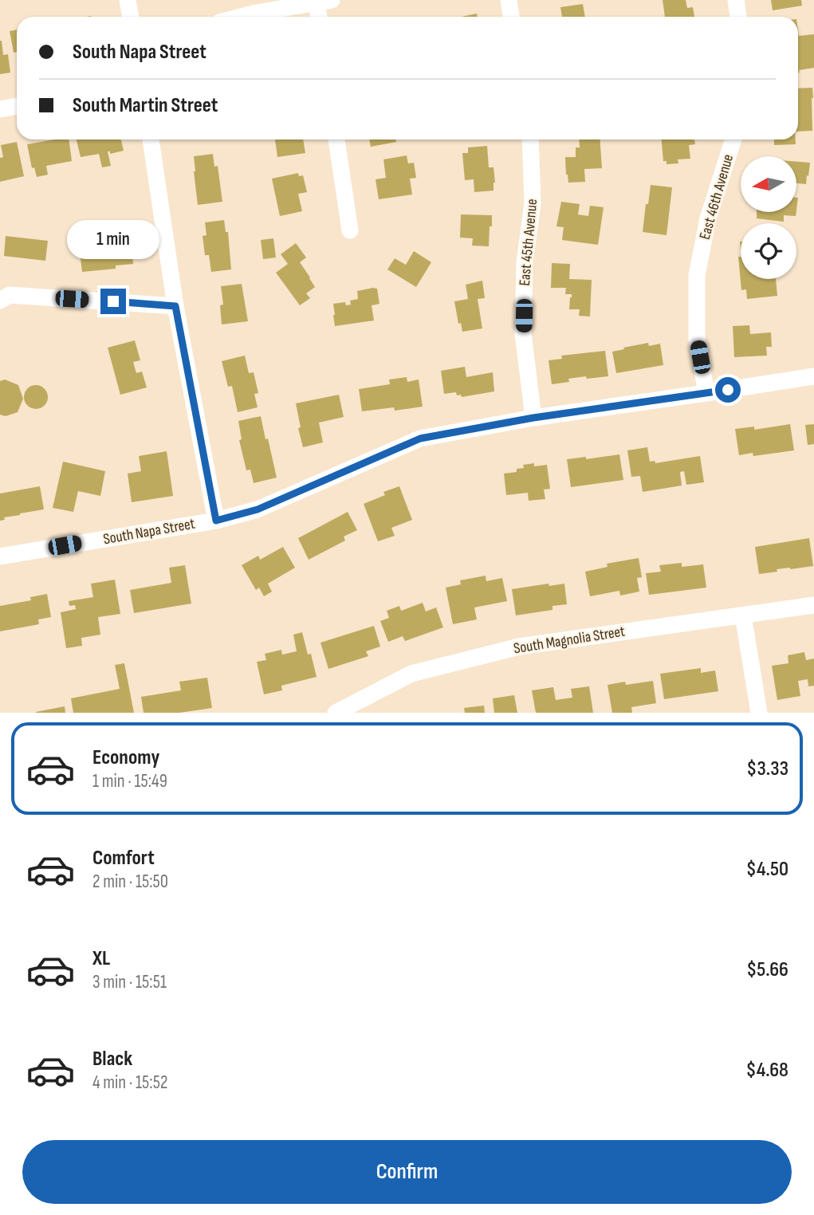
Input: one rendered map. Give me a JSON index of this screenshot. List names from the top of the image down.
{
  "streets": {
    "street": [
      "East 46th Avenue",
      "East 45th Avenue",
      "South Napa Street",
      "South Magnolia Street"
    ]
  },
  "crossings": [
    ["East 46th Avenue", "South Napa Street"],
    ["East 45th Avenue", "South Napa Street"]
  ],
  "north": "left",
  "page": {
    "banner": ["South Napa Street", "South Martin Street"],
    "bubble": "1 min",
    "list": [
      {
        "name": "Economy",
        "note": "1 min · 15:49",
        "value": "$3.33"
      },
      {
        "name": "Comfort",
        "note": "2 min · 15:50",
        "value": "$4.50"
      },
      {
        "name": "XL",
        "note": "3 min · 15:51",
        "value": "$5.66"
      },
      {
        "name": "Black",
        "note": "4 min · 15:52",
        "value": "$4.68"
      }
    ],
    "buttons": "Confirm"
  }
}
